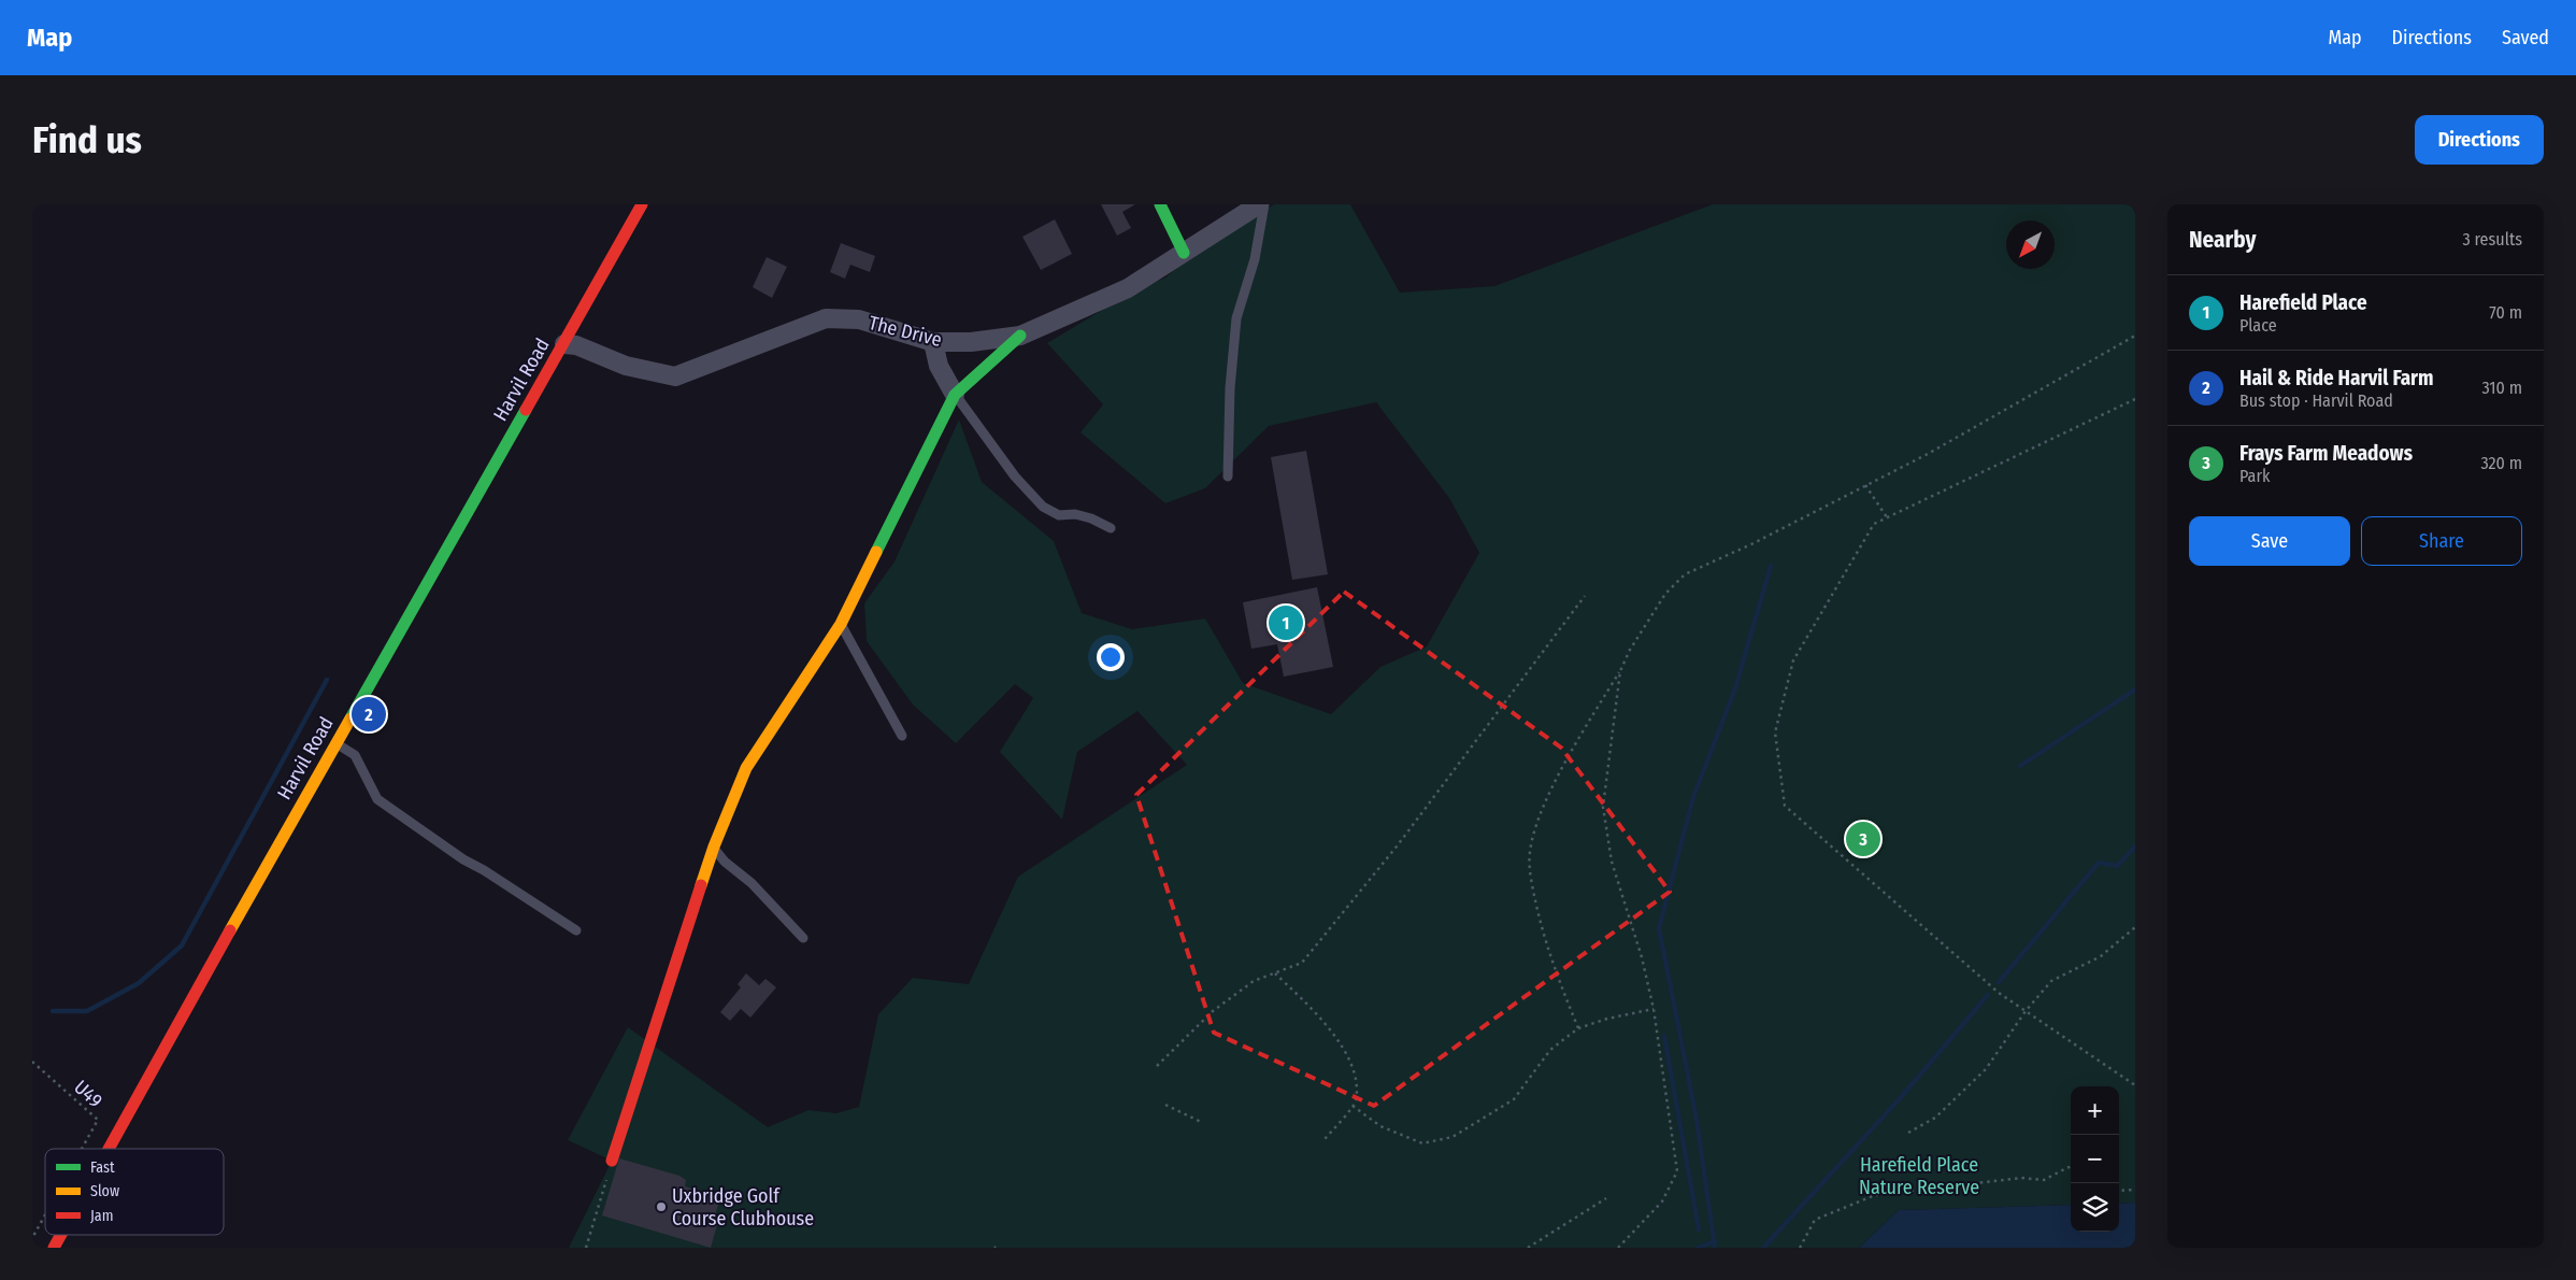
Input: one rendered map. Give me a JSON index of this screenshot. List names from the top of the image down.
{
  "streets": {
    "street": ["The Drive", "Harvil Road"],
    "path": ["U49"]
  },
  "crossings": [
    ["The Drive", "Harvil Road"]
  ],
  "parks": ["Harefield Place Nature Reserve"],
  "places": ["Uxbridge Golf Course Clubhouse"],
  "legend": ["Fast", "Slow", "Jam"],
  "north": "bottom left",
  "page": {
    "header": "Map",
    "nav": ["Map", "Directions", "Saved"],
    "buttons": [
      "Directions",
      ["Save", "Share"]
    ],
    "title": "Find us",
    "heading": ["Nearby", "3 results"],
    "list": [
      {
        "mark": "1",
        "name": "Harefield Place",
        "note": "Place",
        "value": "70 m"
      },
      {
        "mark": "2",
        "name": "Hail & Ride Harvil Farm",
        "note": "Bus stop · Harvil Road",
        "value": "310 m"
      },
      {
        "mark": "3",
        "name": "Frays Farm Meadows",
        "note": "Park",
        "value": "320 m"
      }
    ],
    "pins": ["1", "2", "3"],
    "map_buttons": ["+", "−"]
  }
}
